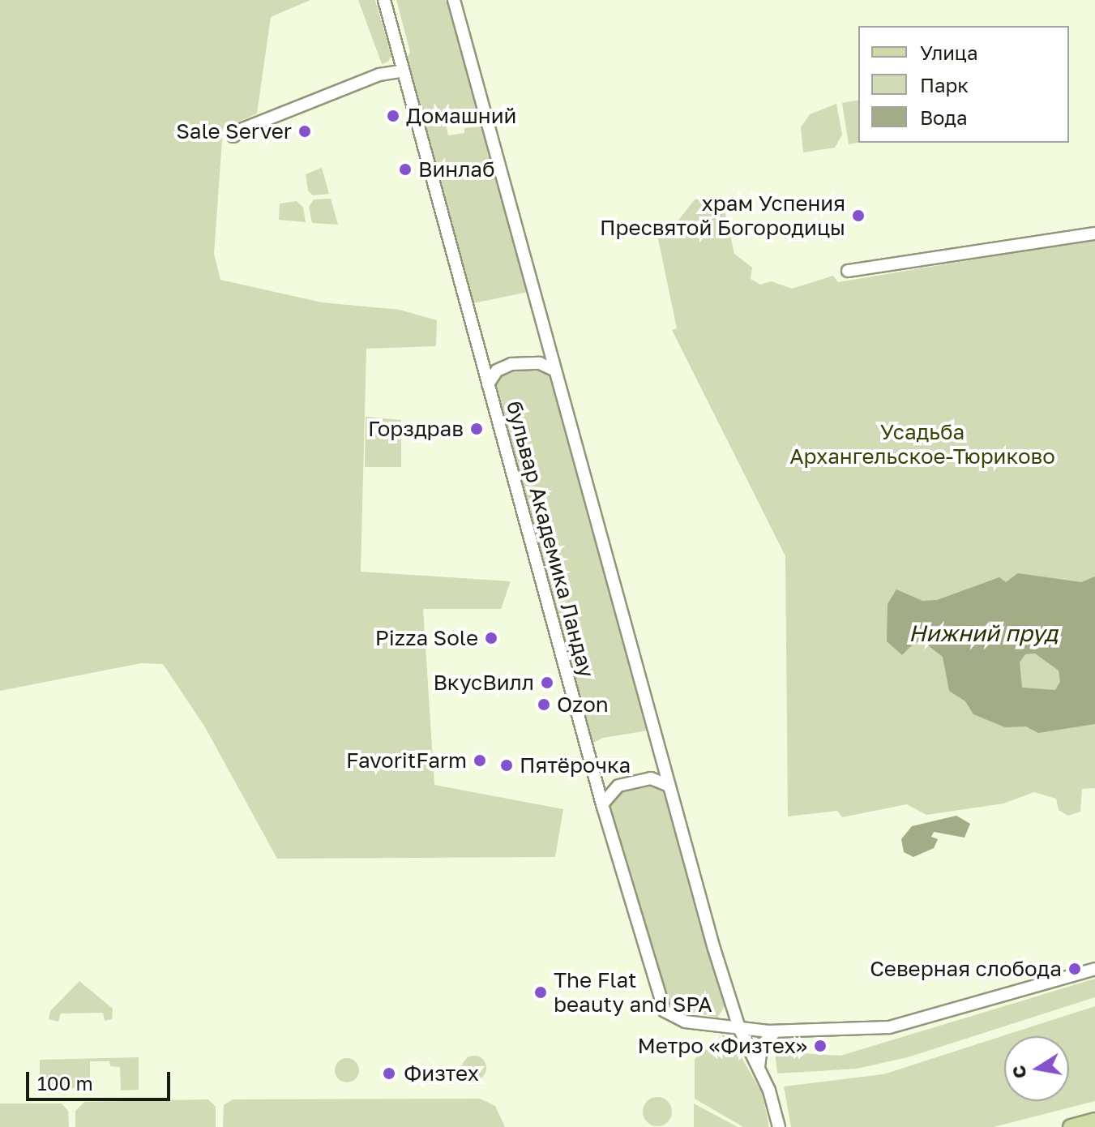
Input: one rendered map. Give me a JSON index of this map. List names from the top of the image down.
{
  "streets": {
    "street": ["бульвар Академика Ландау"]
  },
  "water": ["Нижний пруд"],
  "parks": ["Усадьба Архангельское-Тюриково"],
  "places": [
    "Домашний",
    "Sale Server",
    "Винлаб",
    "храм Успения Пресвятой Богородицы",
    "Горздрав",
    "Pizza Sole",
    "ВкусВилл",
    "Ozon",
    "FavoritFarm",
    "Пятёрочка",
    "Северная слобода",
    "The Flat beauty and SPA",
    "Метро «Физтех»",
    "Физтех"
  ],
  "legend": ["Улица", "Парк", "Вода"],
  "scale_bar": "100 m",
  "north": "left"
}
